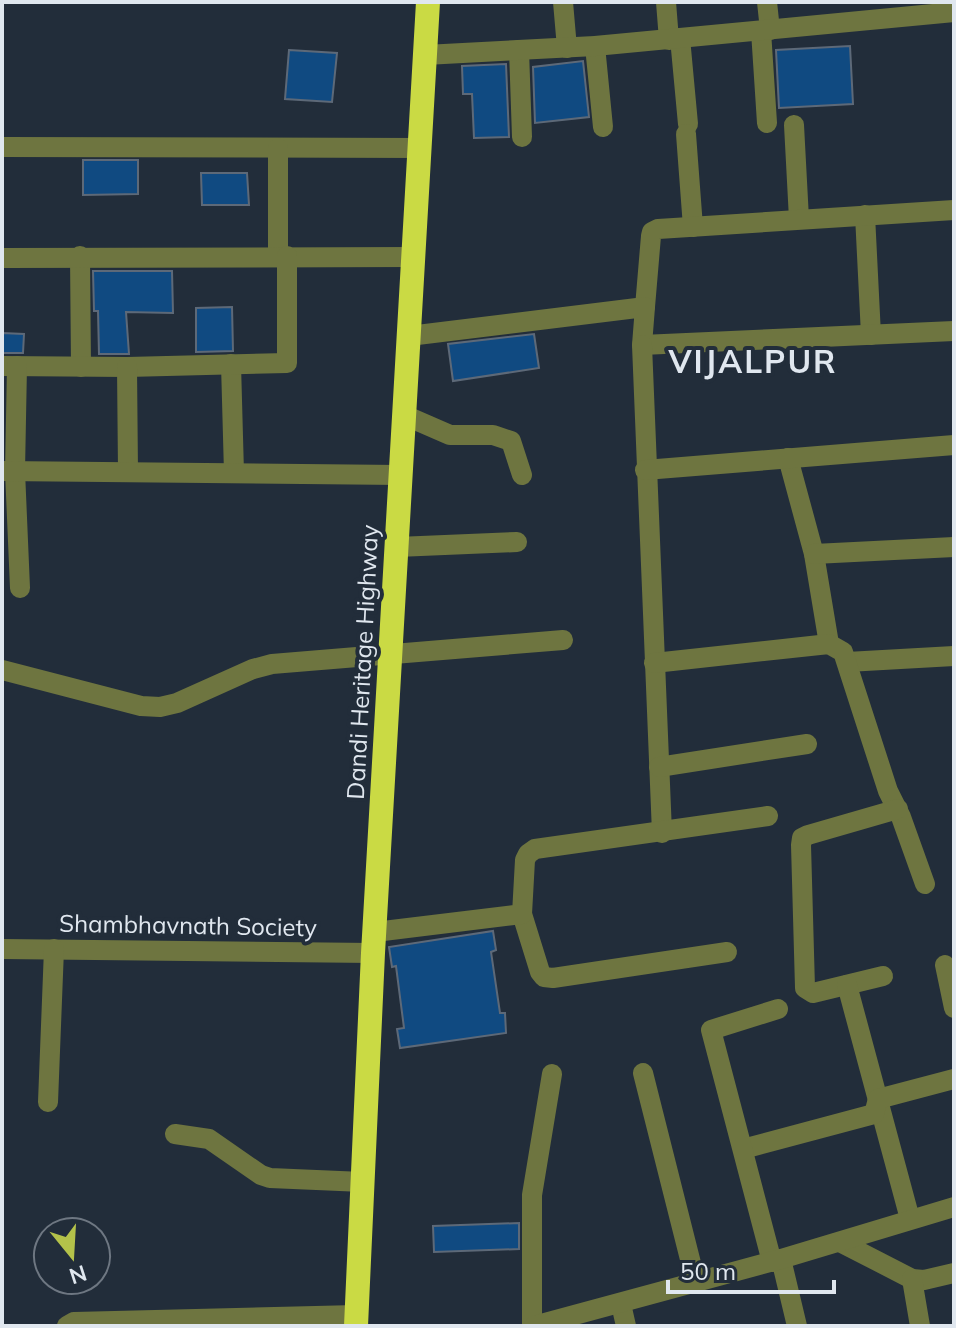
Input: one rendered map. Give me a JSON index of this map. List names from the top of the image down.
{
  "streets": {
    "highway": ["Dandi Heritage Highway"],
    "street": ["Shambhavnath Society"]
  },
  "crossings": [
    ["Dandi Heritage Highway", "Shambhavnath Society"]
  ],
  "districts": ["VIJALPUR"],
  "scale_bar": "50 m",
  "north": "bottom"
}
